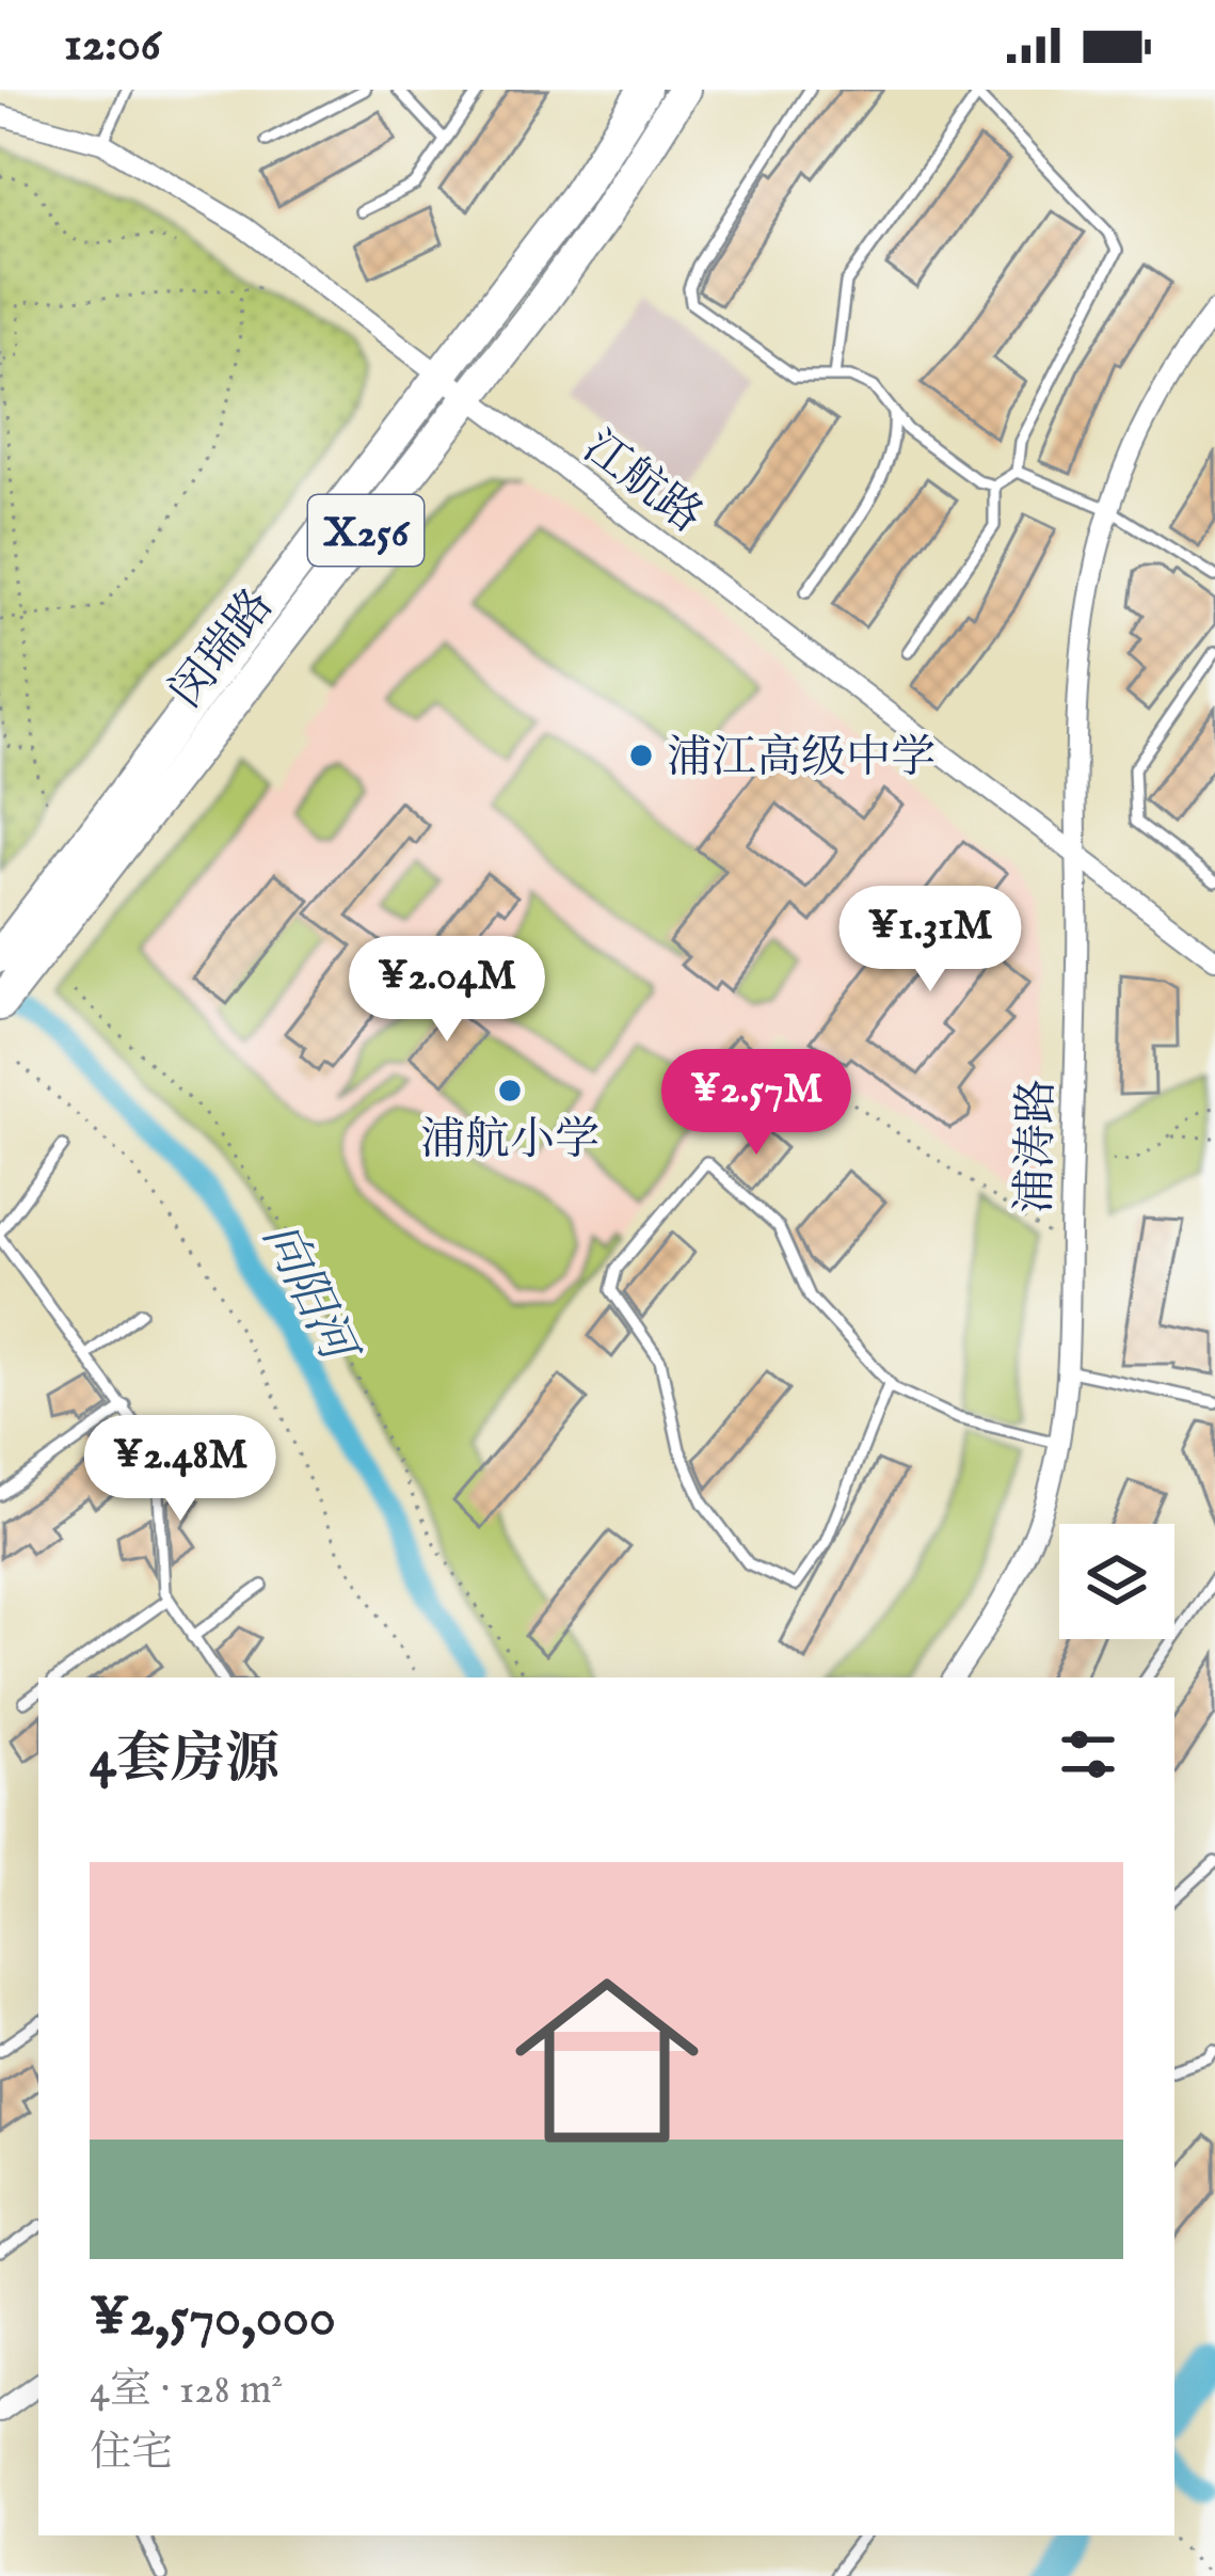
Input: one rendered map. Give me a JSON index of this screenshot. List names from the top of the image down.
{
  "streets": {
    "main road": ["X256", "闵瑞路"],
    "street": ["江航路", "浦涛路"]
  },
  "crossings": [
    ["江航路", "闵瑞路"],
    ["江航路", "浦涛路"]
  ],
  "water": ["向阳河"],
  "places": ["浦江高级中学", "浦航小学"],
  "page": {
    "status": "12:06",
    "price": [
      "¥1.31M",
      "¥2.04M",
      "¥2.57M",
      "¥2.48M"
    ],
    "heading": "4套房源",
    "list": [
      {
        "name": "¥2,570,000",
        "note": "4室 · 128 m² · 住宅"
      }
    ]
  }
}
